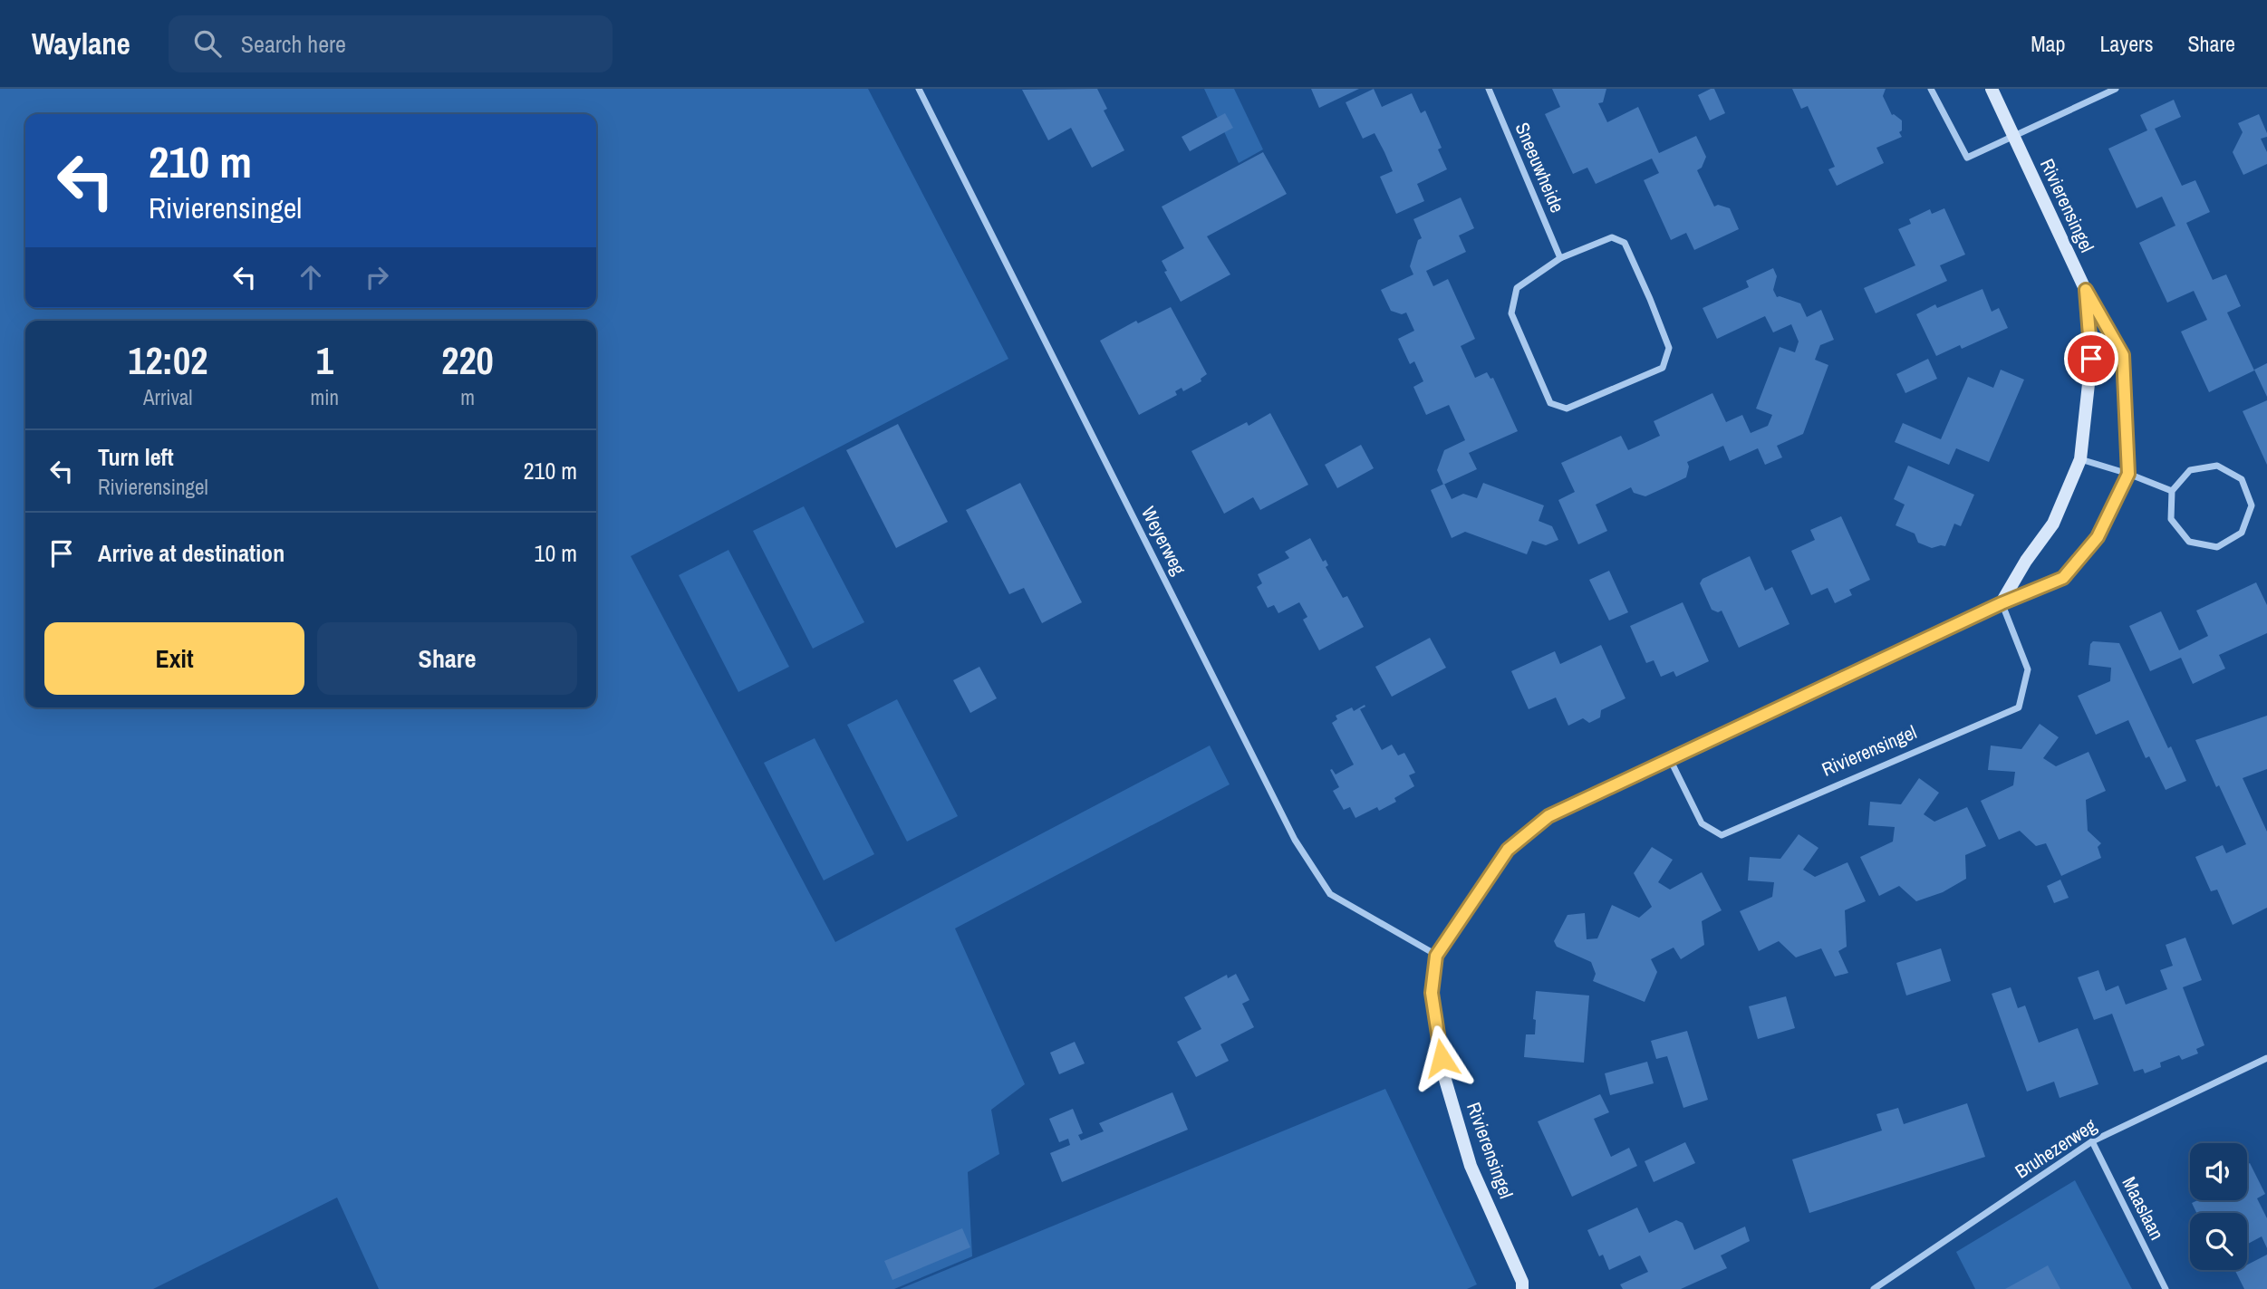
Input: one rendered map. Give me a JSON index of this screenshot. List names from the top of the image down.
{
  "streets": {
    "street": [
      "Sneeuwheide",
      "Rivierensingel",
      "Weyerweg",
      "Bruhezerweg",
      "Maaslaan"
    ]
  },
  "crossings": [
    ["Rivierensingel", "Weyerweg"],
    ["Bruhezerweg", "Maaslaan"]
  ],
  "page": {
    "header": "Waylane",
    "search": "Search here",
    "nav": ["Map", "Layers", "Share"],
    "turn": ["210 m", "Rivierensingel"],
    "eta": [
      "12:02",
      "Arrival",
      "1",
      "min",
      "220",
      "m"
    ],
    "list": [
      {
        "name": "Turn left",
        "note": "Rivierensingel",
        "value": "210 m"
      },
      {
        "name": "Arrive at destination",
        "value": "10 m"
      }
    ],
    "buttons": ["Exit", "Share"]
  }
}
